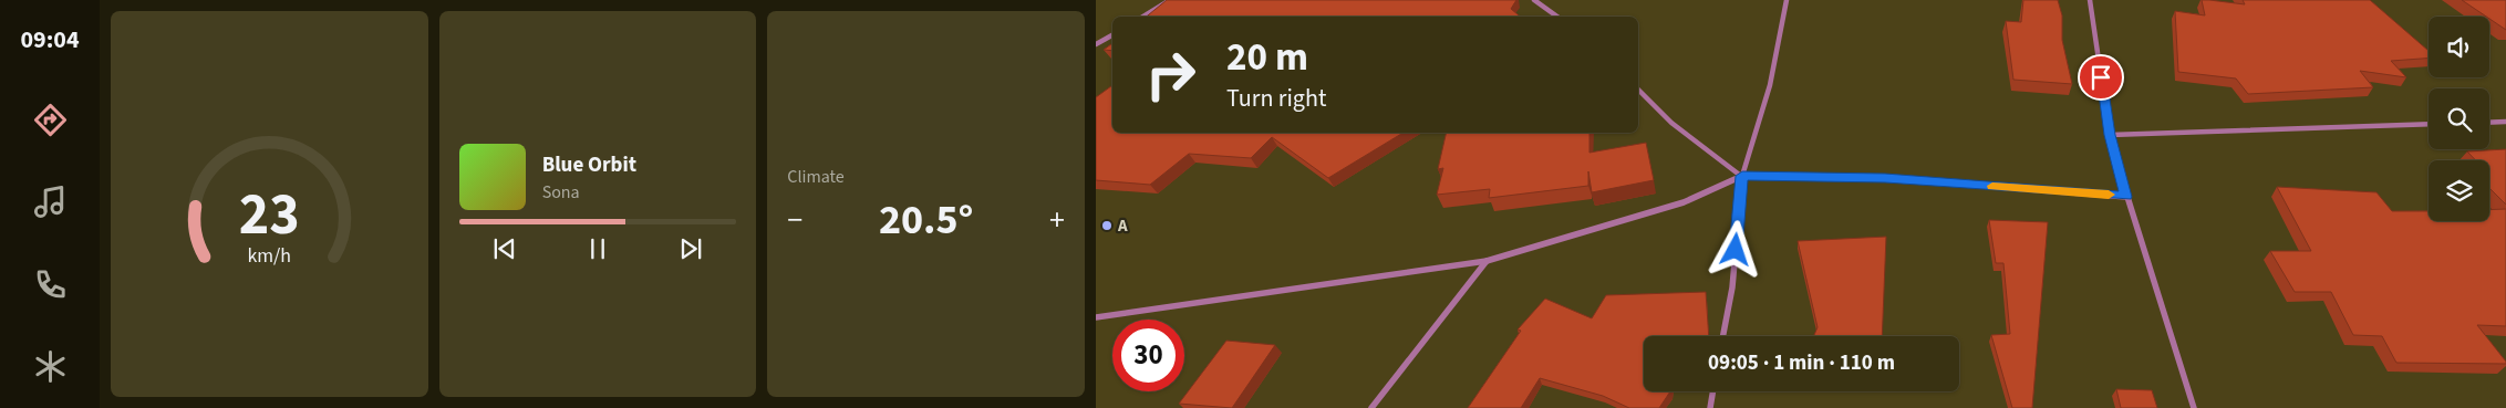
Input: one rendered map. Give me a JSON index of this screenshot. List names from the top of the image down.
{
  "places": ["A"],
  "page": {
    "tabs": "09:04",
    "tile": "Climate",
    "turn": ["20 m", "Turn right"],
    "song": ["Blue Orbit", "Sona"],
    "heat": ["−", "20.5°", "+"],
    "limit": "30",
    "trip": "09:05 · 1 min · 110 m",
    "gauge": ["23", "km/h"]
  }
}
